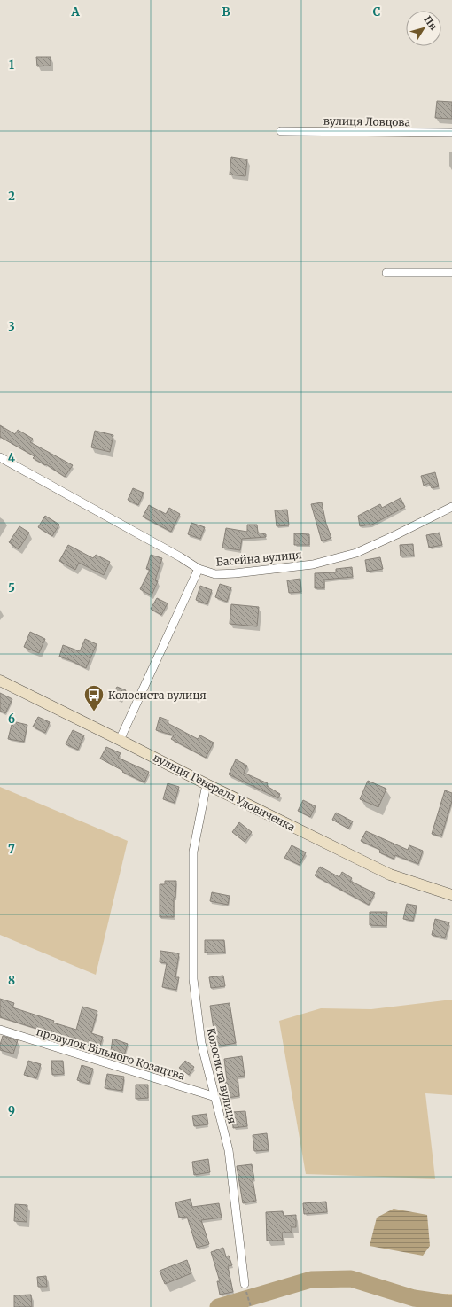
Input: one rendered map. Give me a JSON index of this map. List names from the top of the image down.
{
  "streets": {
    "main road": ["вулиця Генерала Удовиченка"],
    "street": [
      "вулиця Ловцова",
      "Басейна вулиця",
      "провулок Вільного Козацтва",
      "Колосиста вулиця"
    ]
  },
  "crossings": [
    ["вулиця Генерала Удовиченка", "Колосиста вулиця"],
    ["провулок Вільного Козацтва", "Колосиста вулиця"]
  ],
  "places": {
    "bus stop": ["Колосиста вулиця"]
  },
  "north": "top right",
  "grid": {
    "columns": ["A", "B", "C"],
    "rows": [
      "1",
      "2",
      "3",
      "4",
      "5",
      "6",
      "7",
      "8",
      "9"
    ]
  }
}
